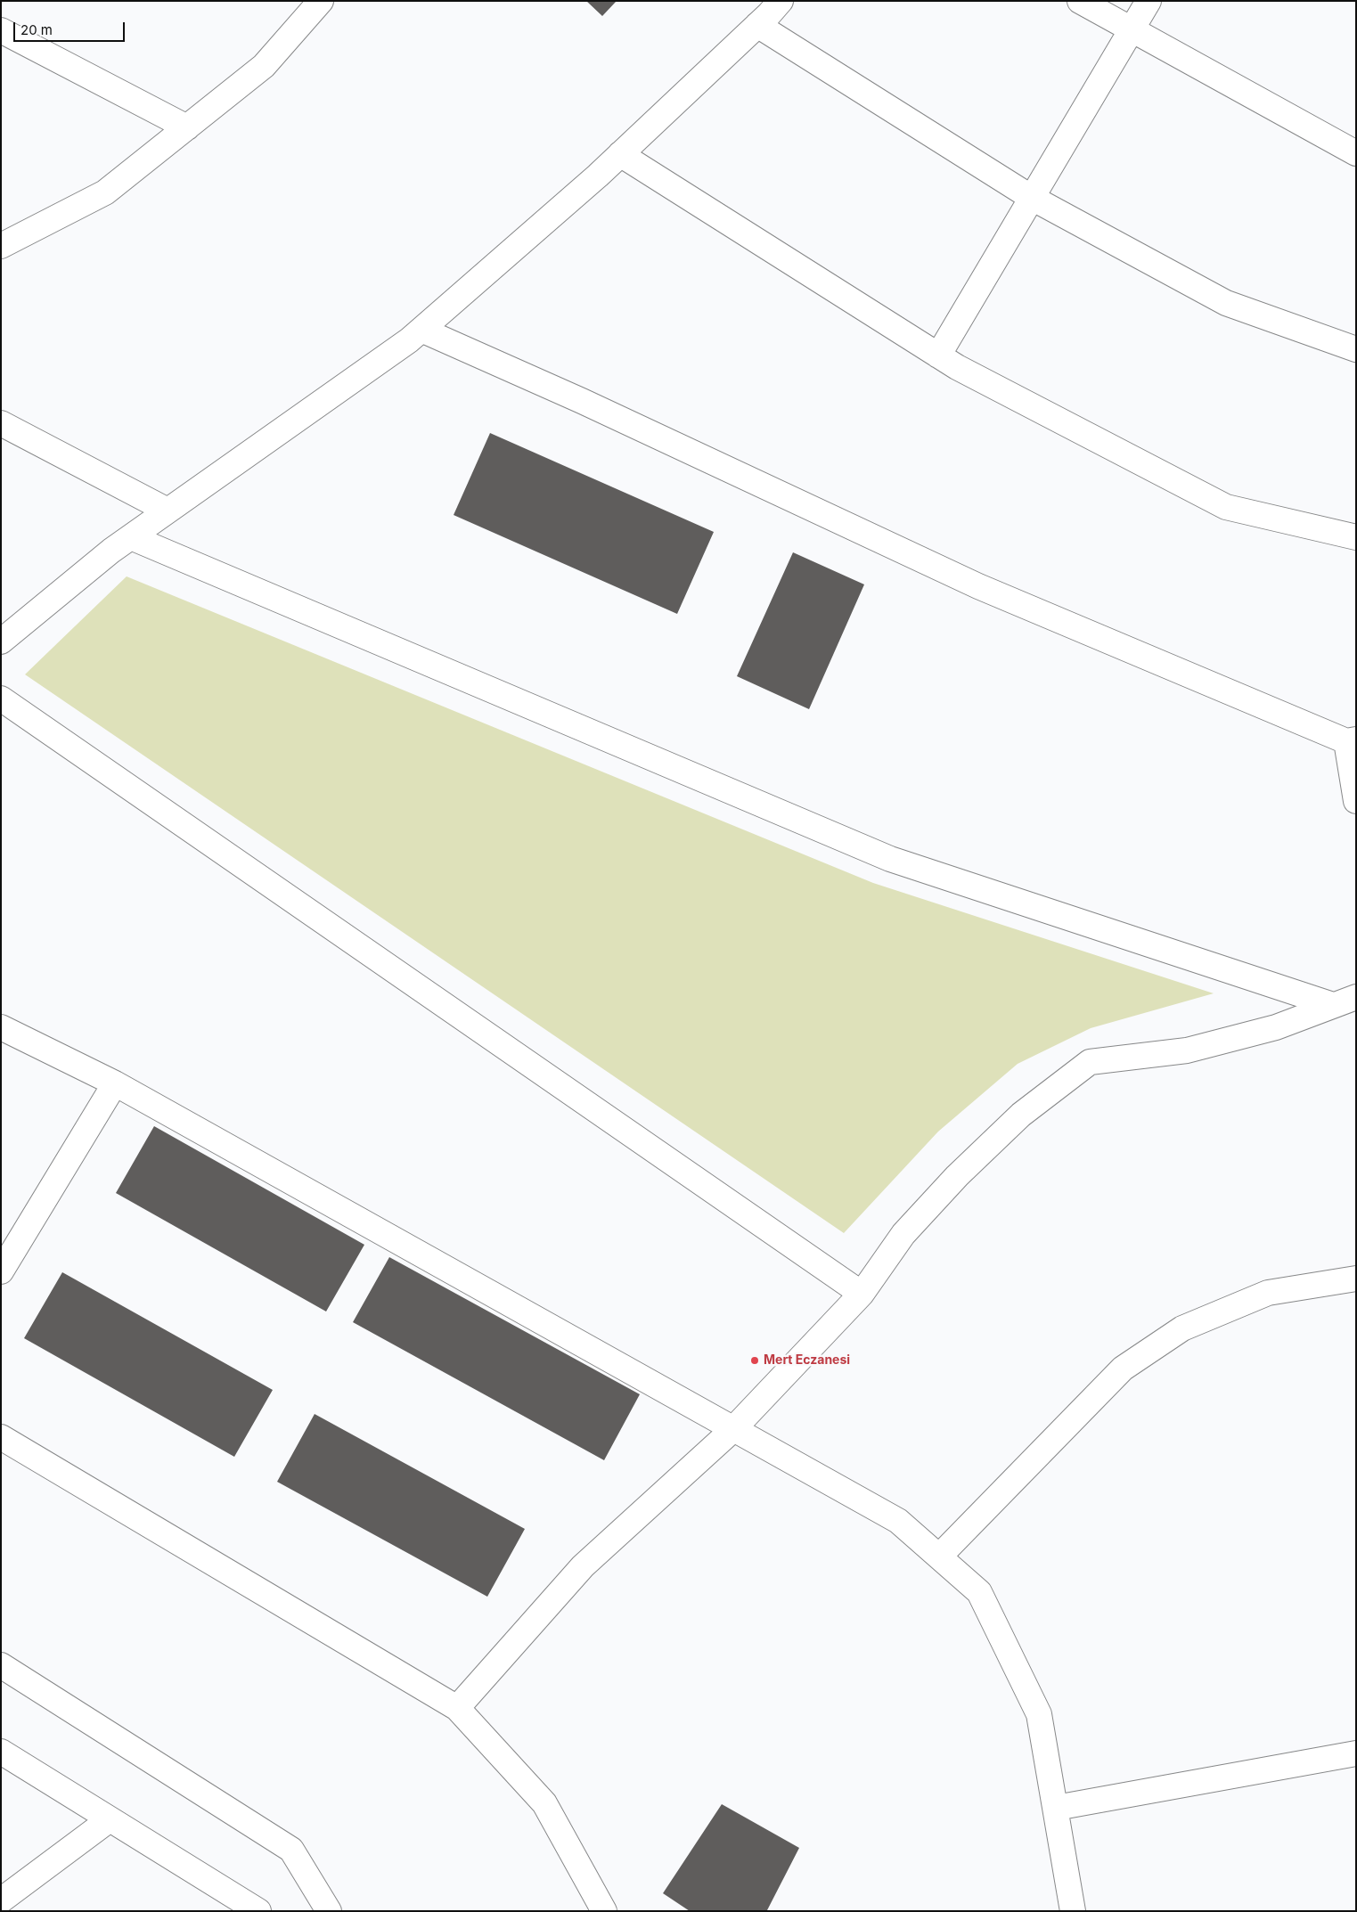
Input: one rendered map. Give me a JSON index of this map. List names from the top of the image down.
{
  "places": ["Mert Eczanesi"],
  "scale_bar": "20 m"
}
